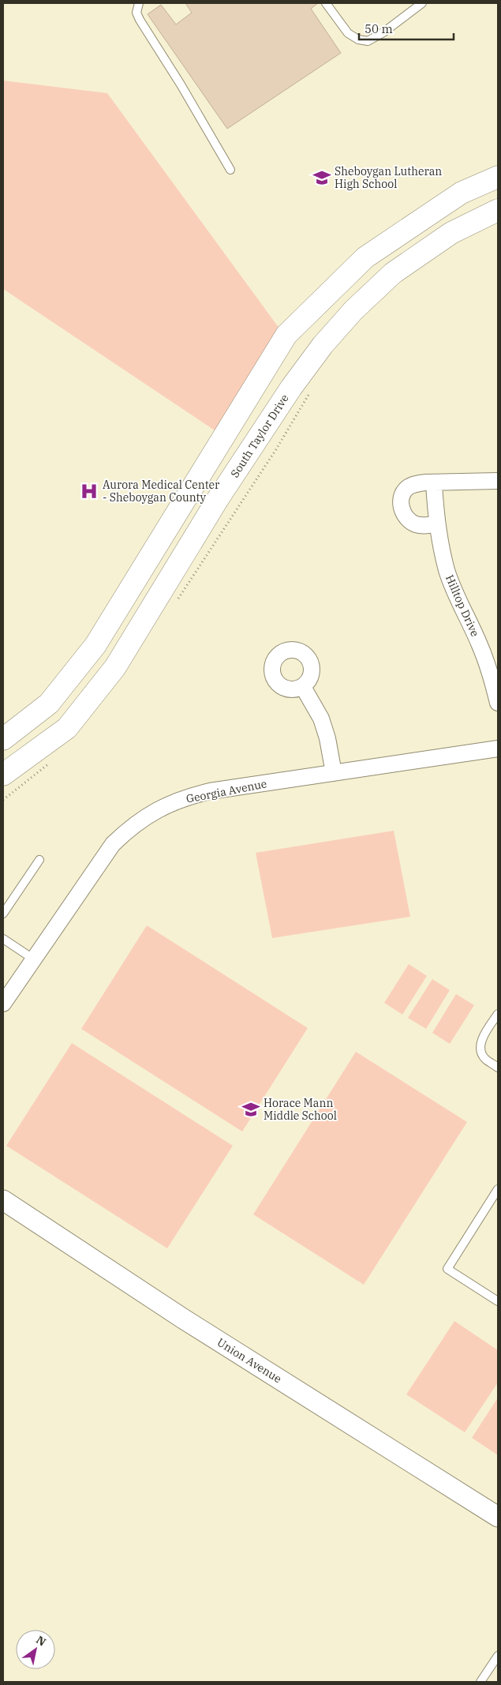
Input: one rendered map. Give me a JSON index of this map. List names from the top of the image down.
{
  "streets": {
    "main road": ["South Taylor Drive"],
    "street": ["Hilltop Drive", "Georgia Avenue", "Union Avenue"]
  },
  "places": {
    "school or university": ["Sheboygan Lutheran High School", "Horace Mann Middle School"],
    "hospital": ["Aurora Medical Center - Sheboygan County"]
  },
  "scale_bar": "50 m",
  "north": "top right"
}
